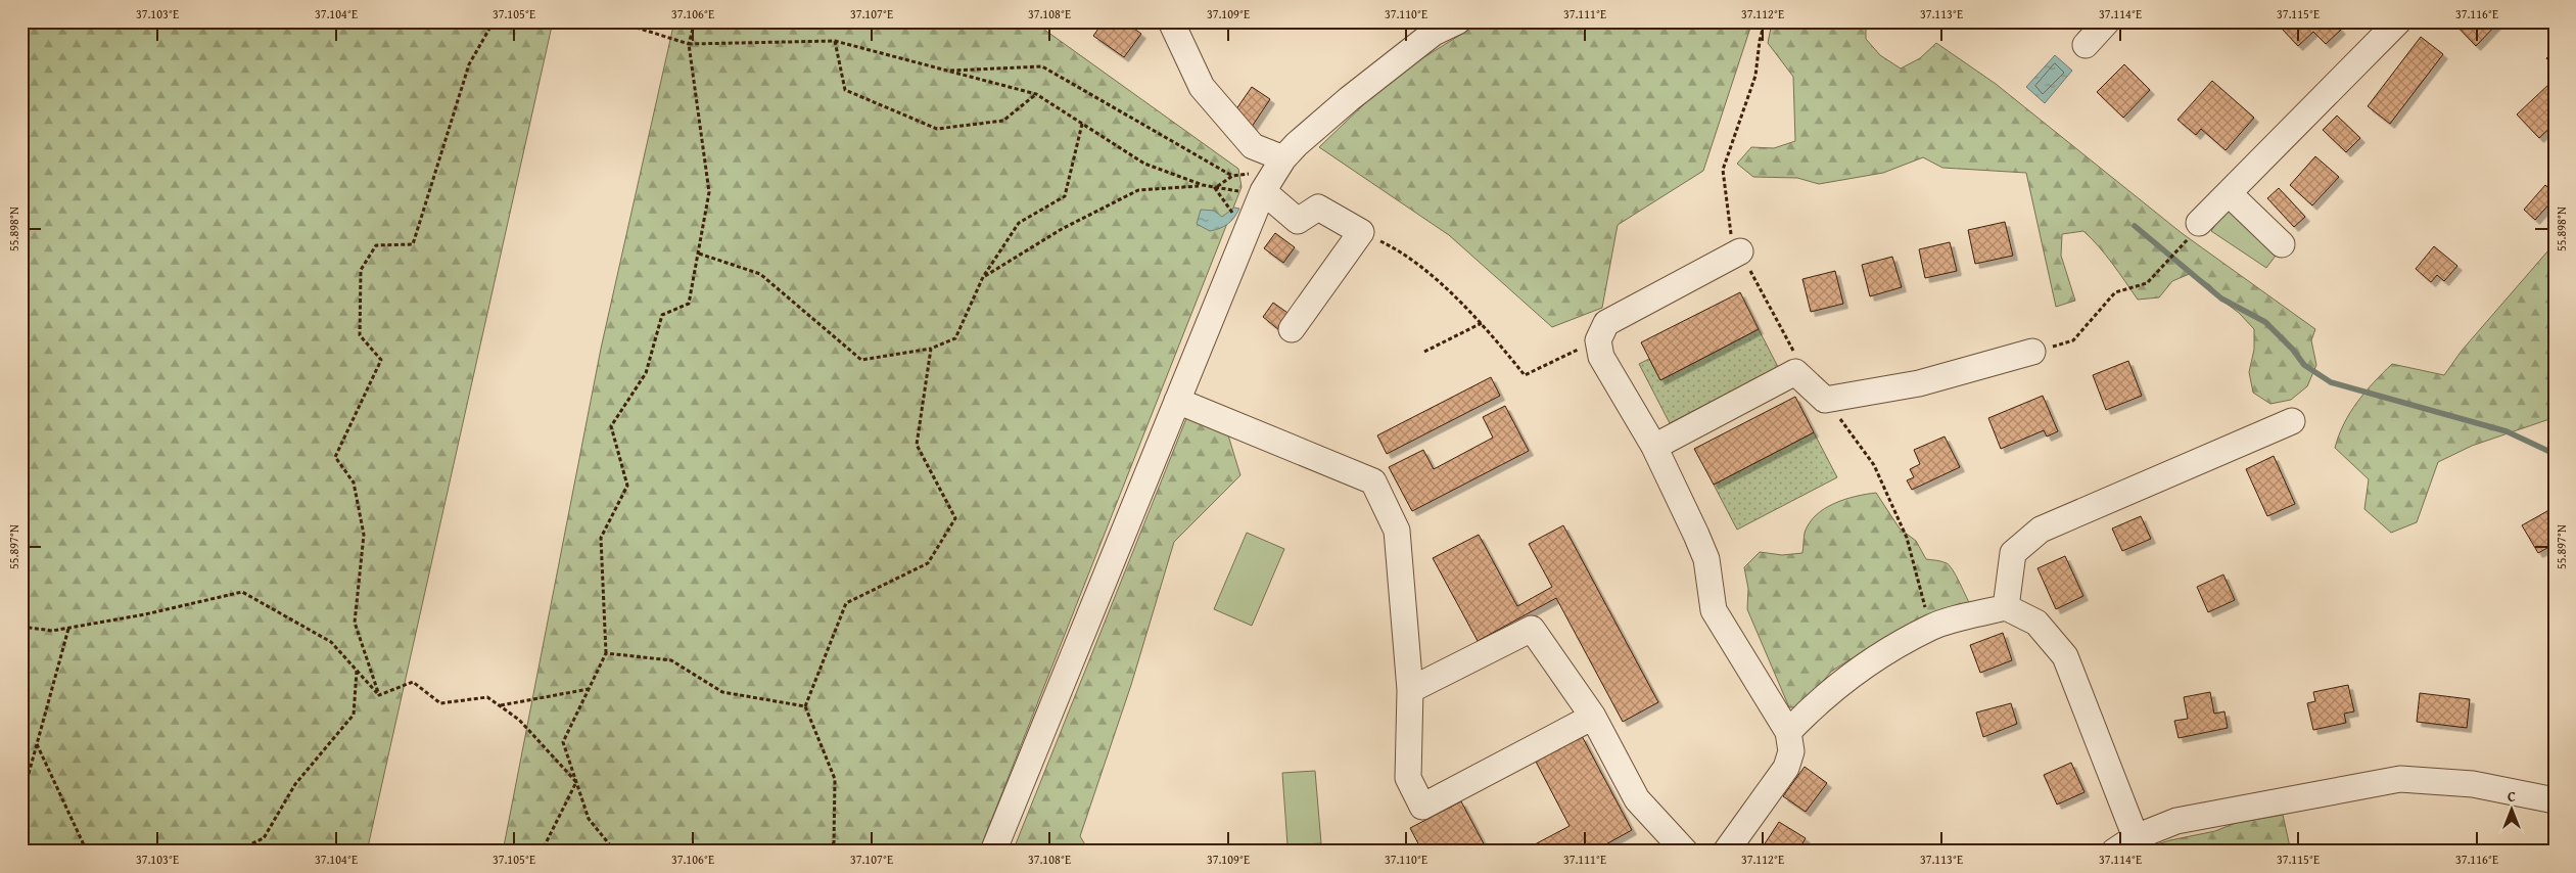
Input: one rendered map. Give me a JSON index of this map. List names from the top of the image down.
{
  "north": "top",
  "coordinates": [
    "37.103°E",
    "37.104°E",
    "37.105°E",
    "37.106°E",
    "37.107°E",
    "37.108°E",
    "37.109°E",
    "37.110°E",
    "37.111°E",
    "37.112°E",
    "37.113°E",
    "37.114°E",
    "37.115°E",
    "37.116°E",
    "55.898°N",
    "55.897°N"
  ]
}
